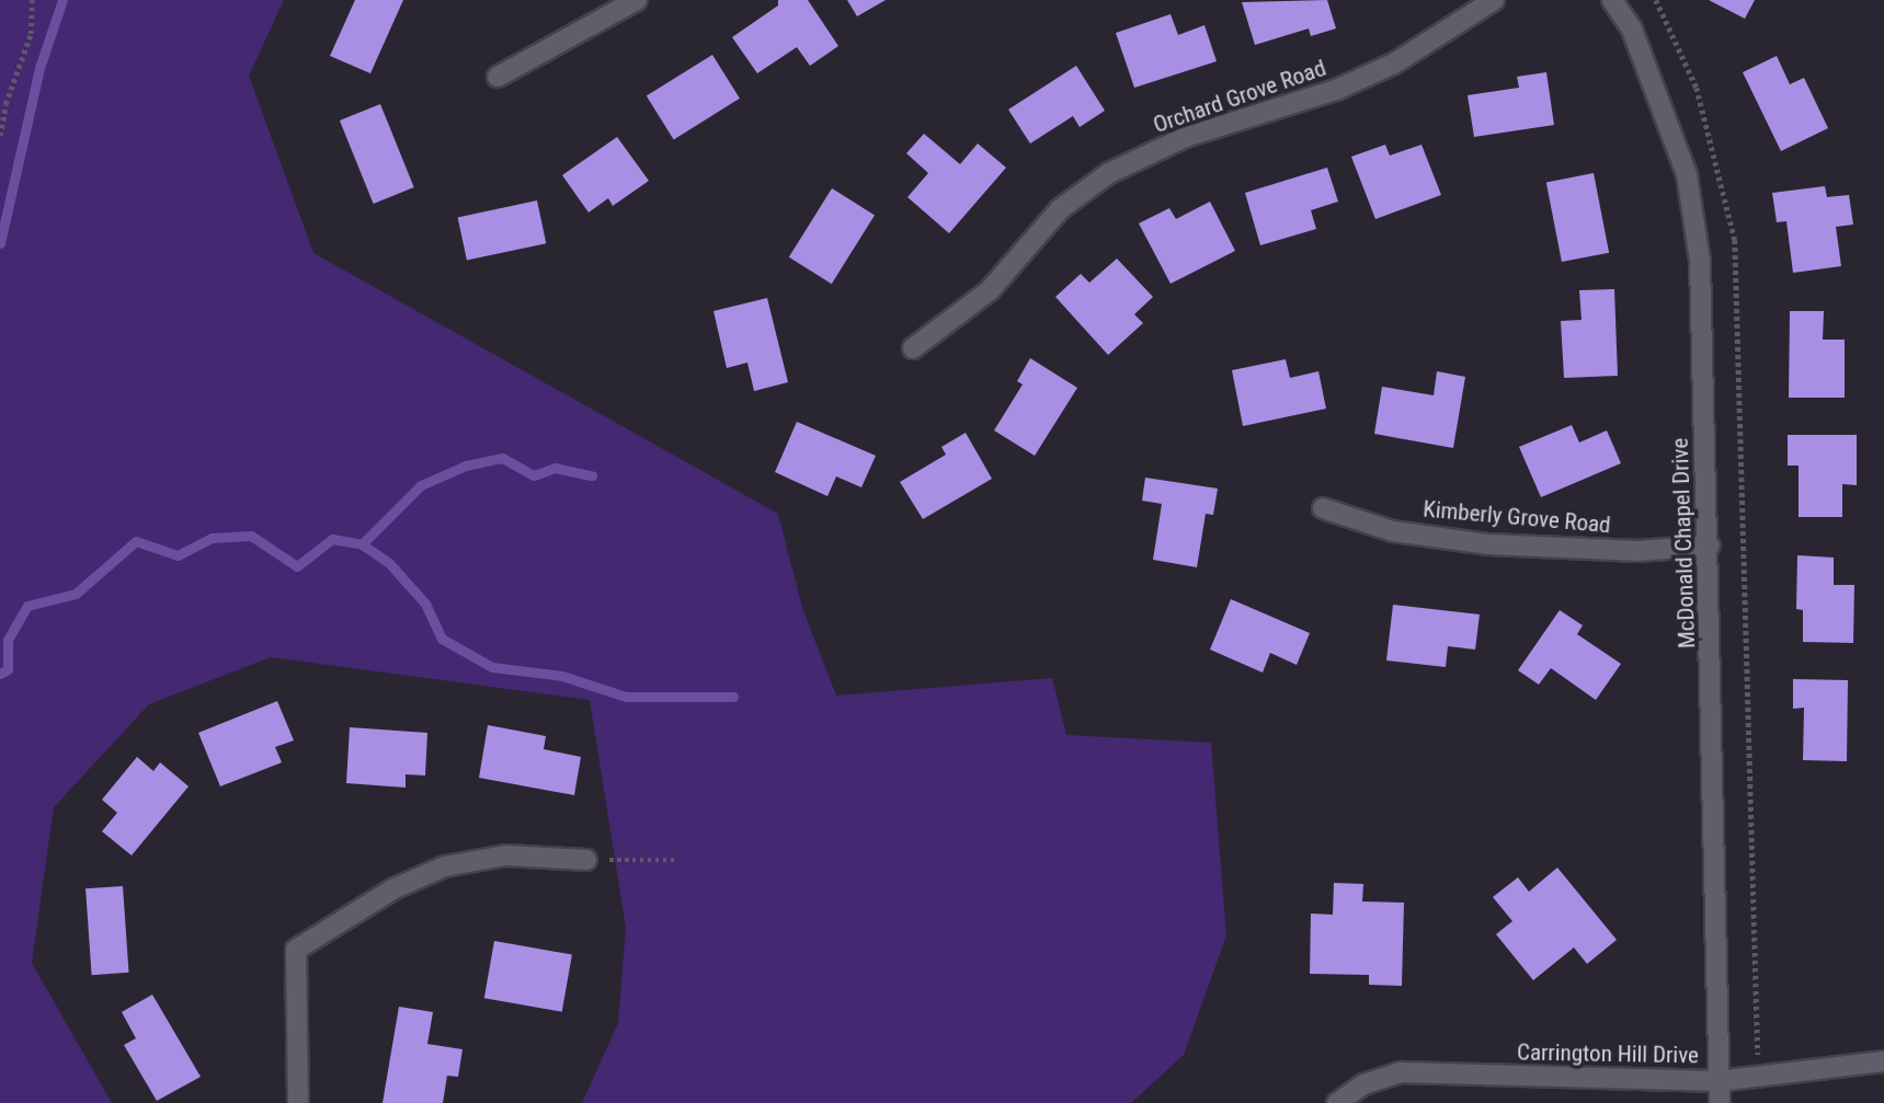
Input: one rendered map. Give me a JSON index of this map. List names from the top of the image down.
{
  "streets": {
    "street": [
      "Orchard Grove Road",
      "Kimberly Grove Road",
      "McDonald Chapel Drive",
      "Carrington Hill Drive"
    ]
  },
  "crossings": [
    ["Kimberly Grove Road", "McDonald Chapel Drive"],
    ["McDonald Chapel Drive", "Carrington Hill Drive"]
  ]
}
